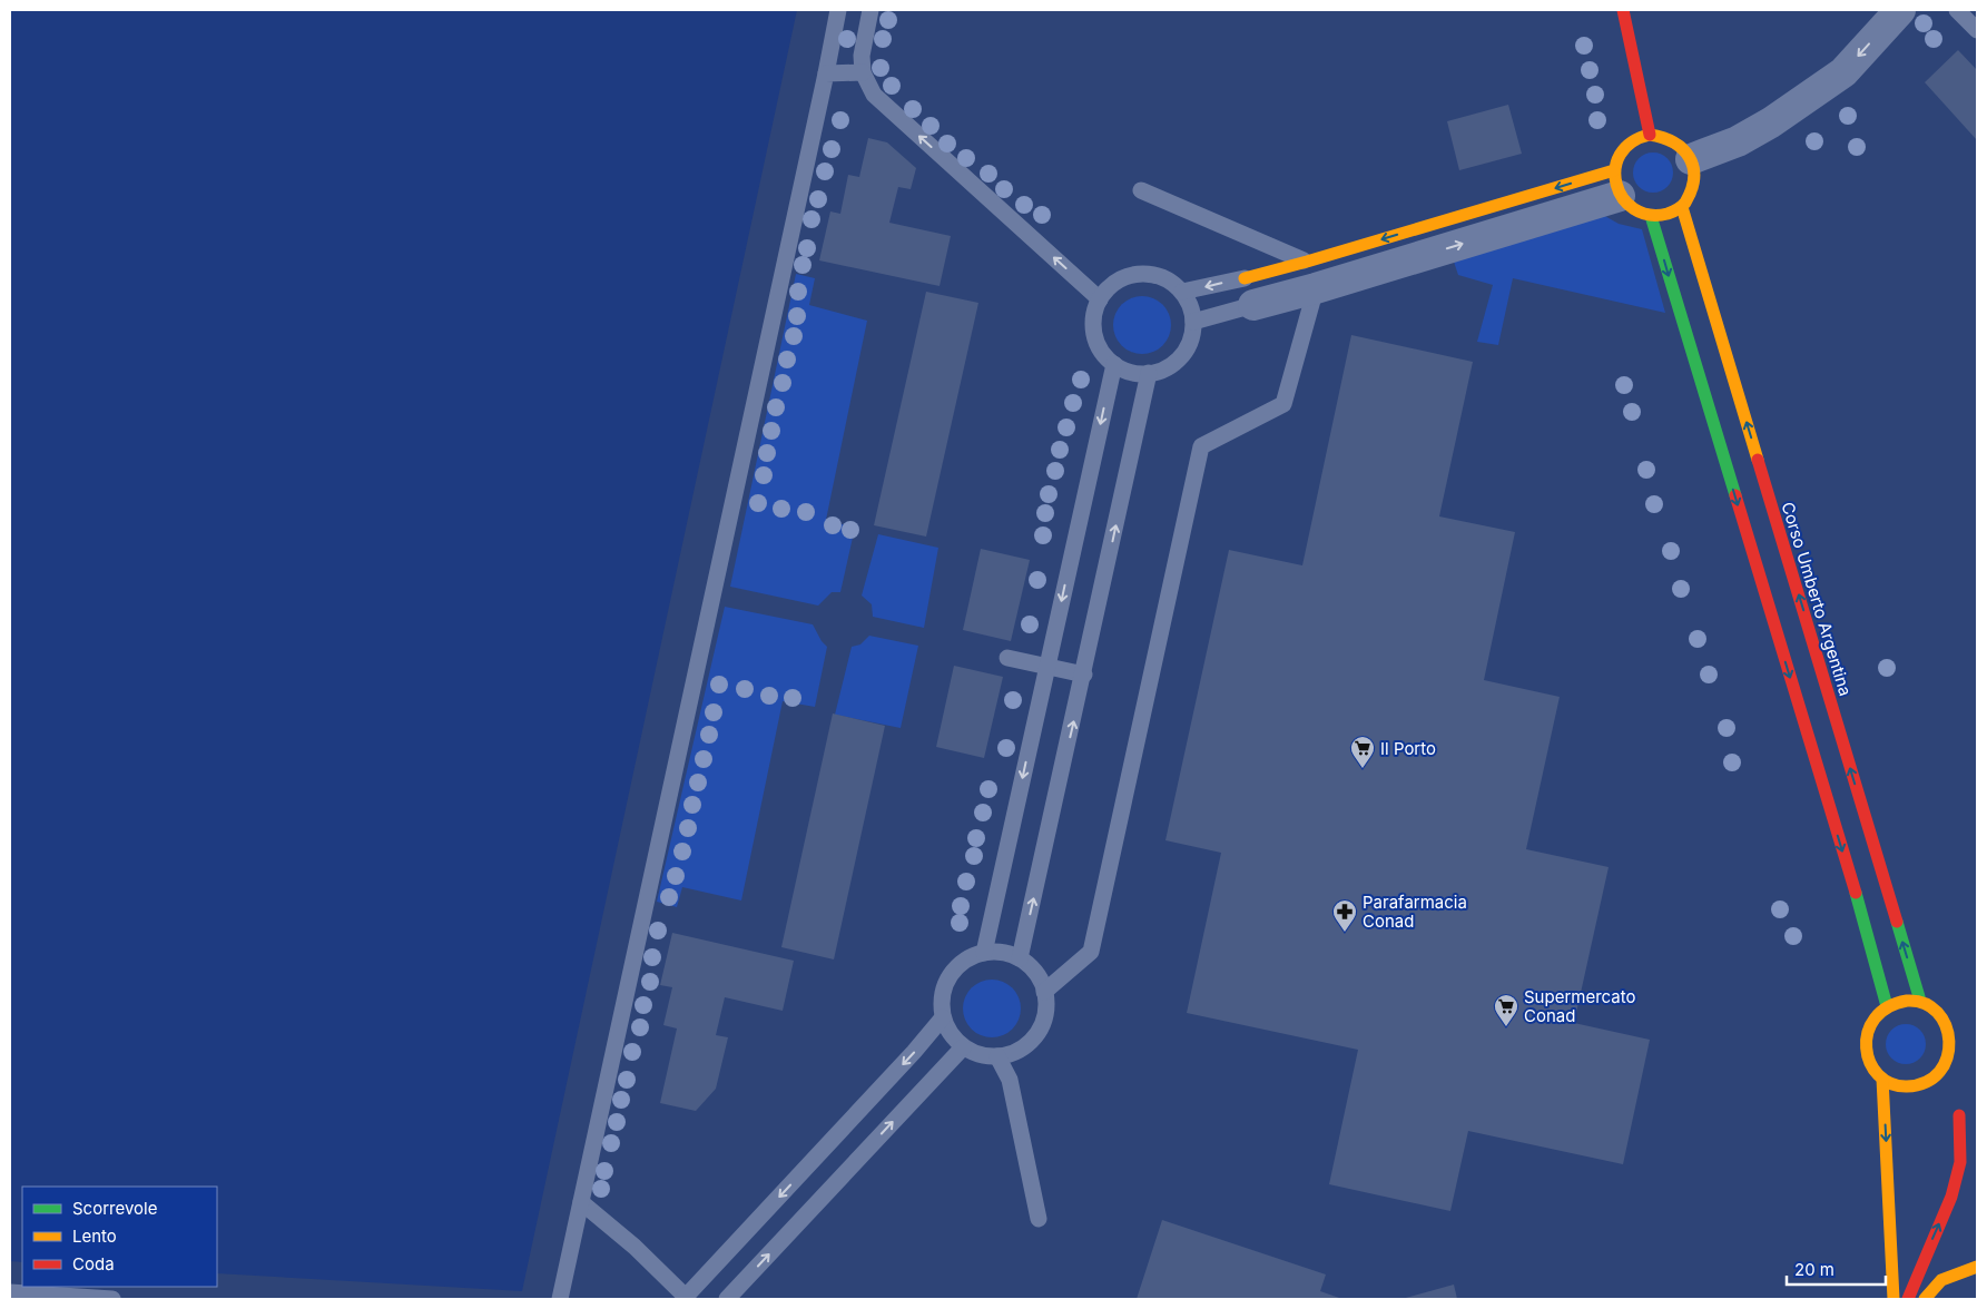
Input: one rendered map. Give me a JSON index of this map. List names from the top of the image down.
{
  "streets": {
    "street": ["Corso Umberto Argentina"]
  },
  "places": {
    "supermarket": ["Il Porto", "Supermercato Conad"],
    "pharmacy": ["Parafarmacia Conad"]
  },
  "legend": ["Scorrevole", "Lento", "Coda"],
  "scale_bar": "20 m"
}
